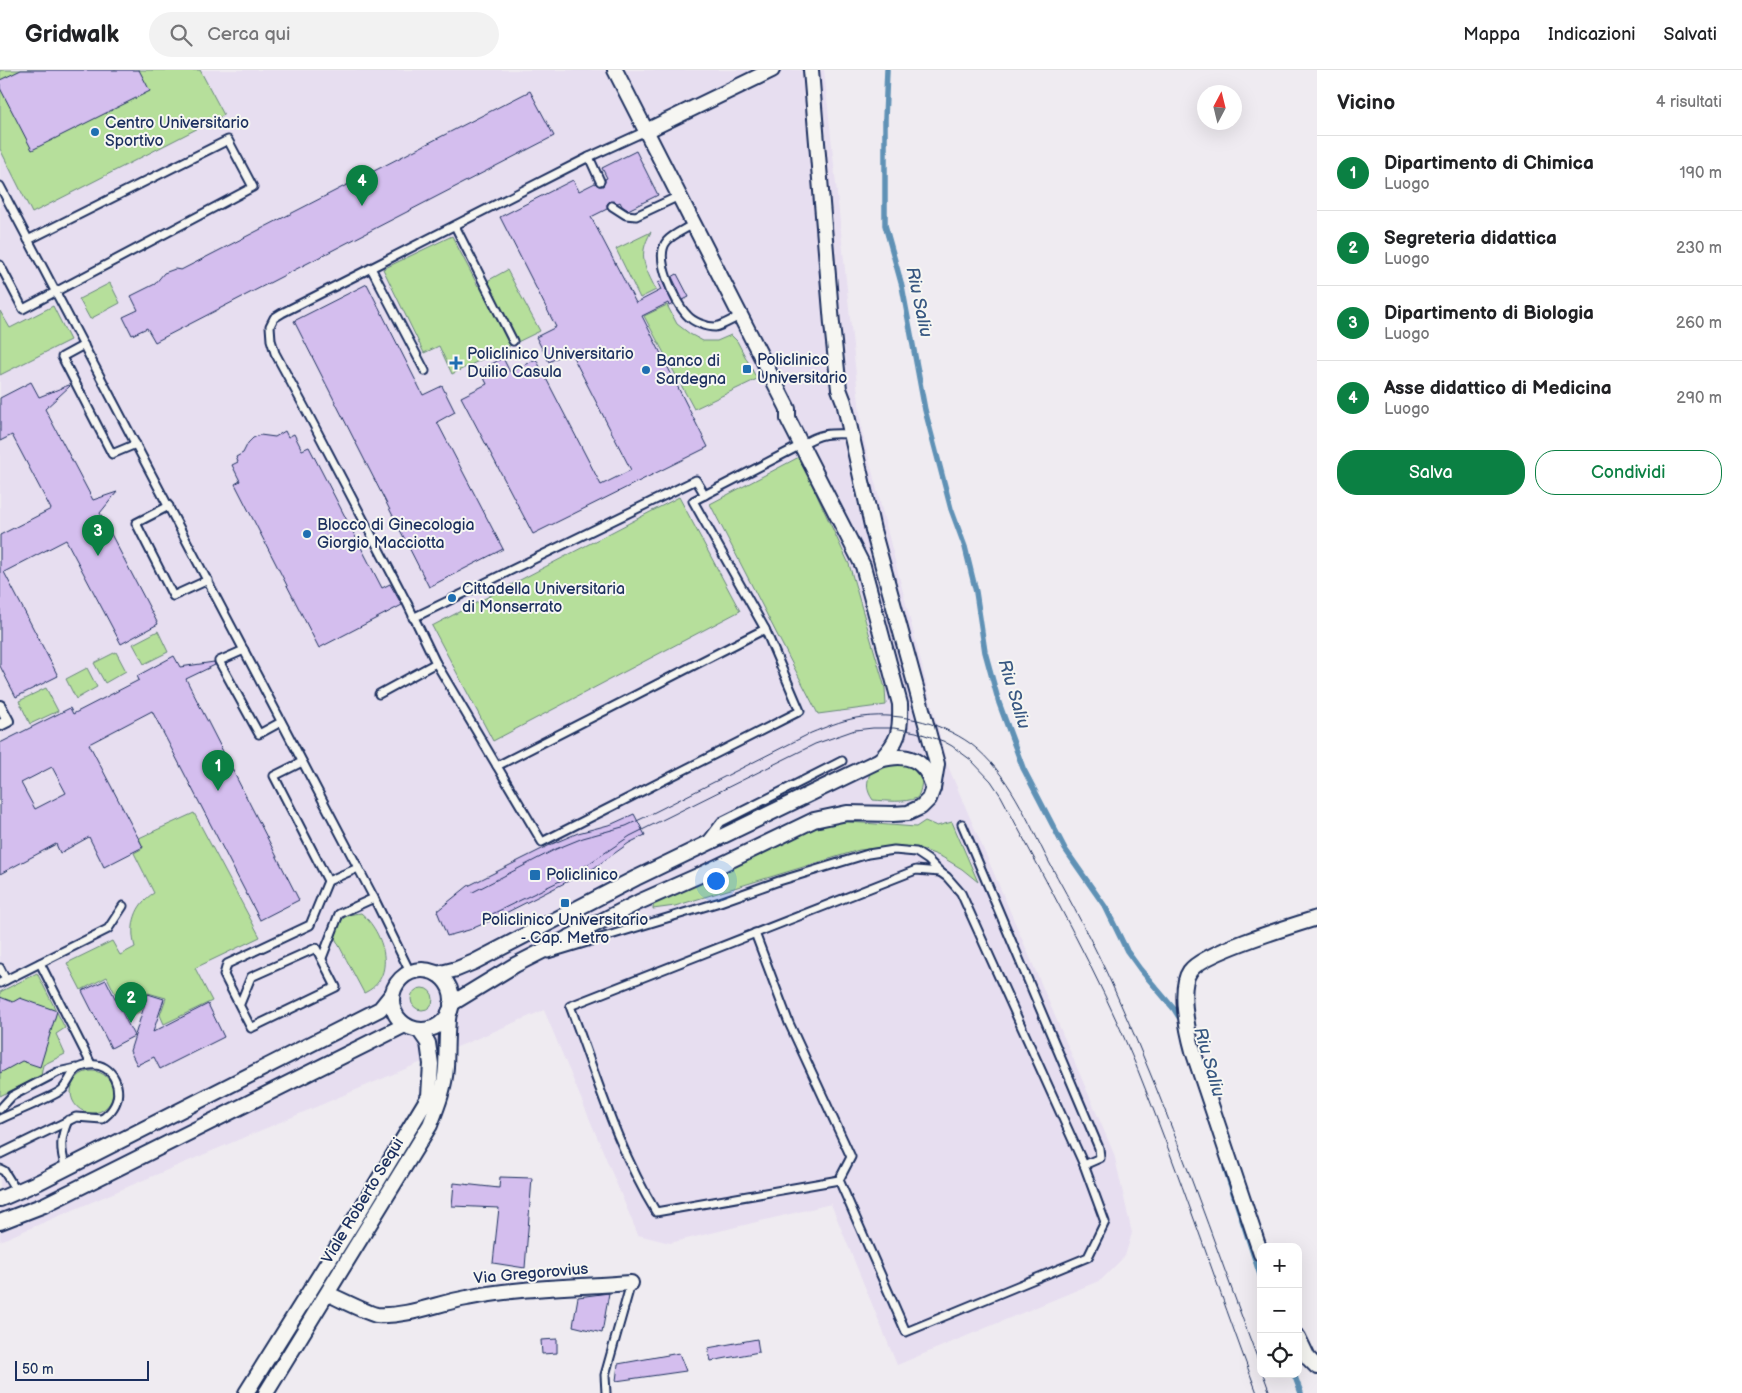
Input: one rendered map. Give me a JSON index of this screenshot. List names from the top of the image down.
{
  "streets": {
    "street": ["Viale Roberto Sequi", "Via Gregorovius"]
  },
  "crossings": [
    ["Viale Roberto Sequi", "Via Gregorovius"]
  ],
  "water": ["Riu Saliu"],
  "places": {
    "other": [
      "Centro Universitario Sportivo",
      "Banco di Sardegna",
      "Blocco di Ginecologia Giorgio Macciotta",
      "Cittadella Universitaria di Monserrato"
    ],
    "health": ["Policlinico Universitario Duilio Casula"],
    "transit": ["Policlinico Universitario", "Policlinico", "Policlinico Universitario - Cap. Metro"]
  },
  "scale_bar": "50 m",
  "north": "top",
  "page": {
    "header": "Gridwalk",
    "search": "Cerca qui",
    "nav": ["Mappa", "Indicazioni", "Salvati"],
    "heading": ["Vicino", "4 risultati"],
    "list": [
      {
        "mark": "1",
        "name": "Dipartimento di Chimica",
        "note": "Luogo",
        "value": "190 m"
      },
      {
        "mark": "2",
        "name": "Segreteria didattica",
        "note": "Luogo",
        "value": "230 m"
      },
      {
        "mark": "3",
        "name": "Dipartimento di Biologia",
        "note": "Luogo",
        "value": "260 m"
      },
      {
        "mark": "4",
        "name": "Asse didattico di Medicina",
        "note": "Luogo",
        "value": "290 m"
      }
    ],
    "pins": [
      "4",
      "3",
      "1",
      "2"
    ],
    "buttons": ["Salva", "Condividi"],
    "map_buttons": ["+", "−"],
    "scale": "50 m"
  }
}
